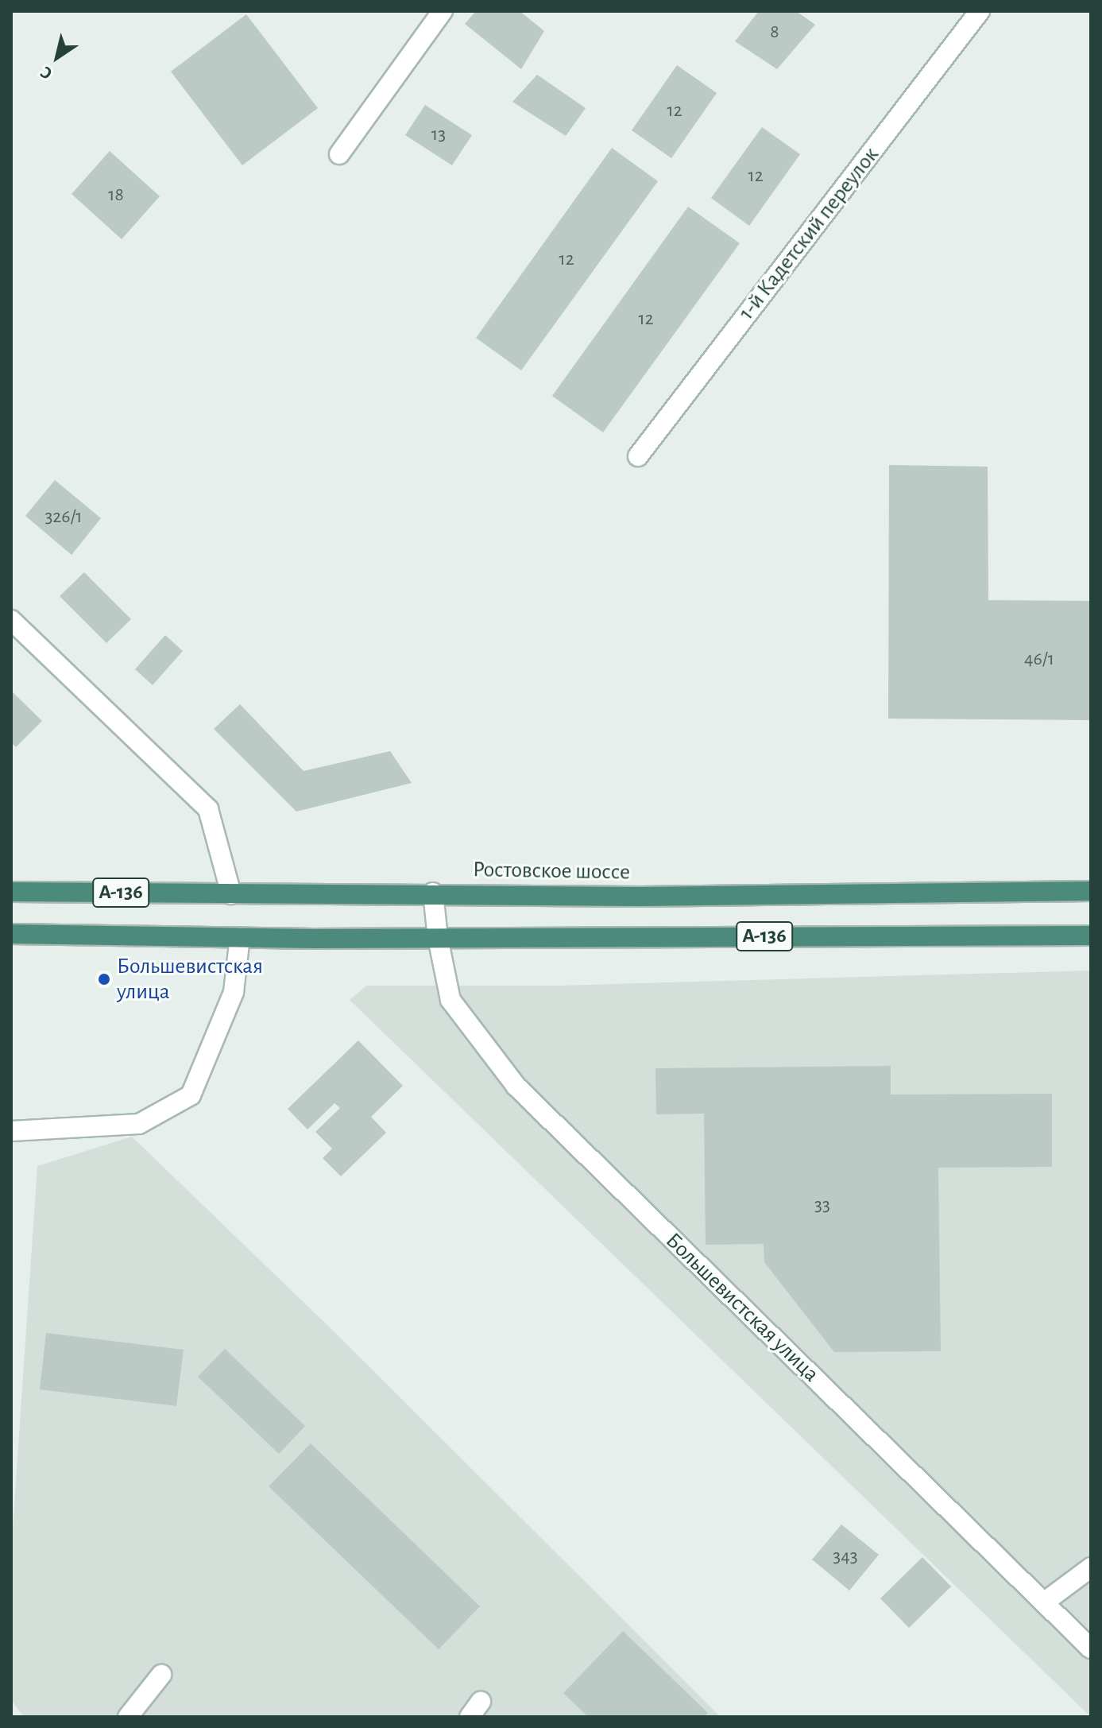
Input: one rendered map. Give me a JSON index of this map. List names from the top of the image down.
{
  "streets": {
    "highway": ["Ростовское шоссе", "А-136"],
    "street": ["1-й Кадетский переулок", "Большевистская улица"]
  },
  "crossings": [
    ["Ростовское шоссе", "Большевистская улица"],
    ["А-136", "Большевистская улица"]
  ],
  "places": ["Большевистская улица"],
  "house_numbers": [
    "8",
    "12",
    "13",
    "12",
    "18",
    "12",
    "12",
    "326/1",
    "46/1",
    "33",
    "343"
  ],
  "north": "bottom left"
}
